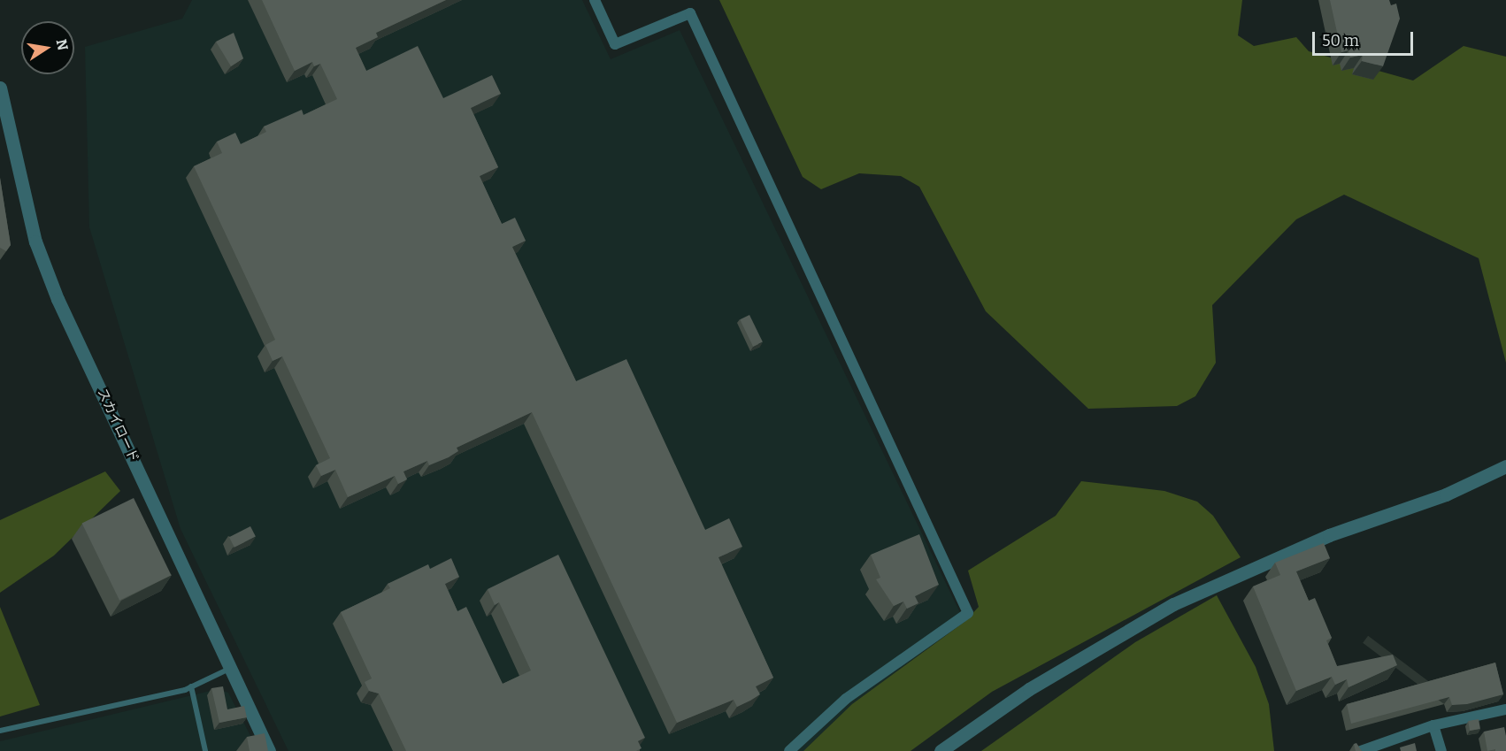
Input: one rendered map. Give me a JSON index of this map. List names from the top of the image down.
{
  "streets": {
    "street": ["スカイロード"]
  },
  "scale_bar": "50 m",
  "north": "right"
}
